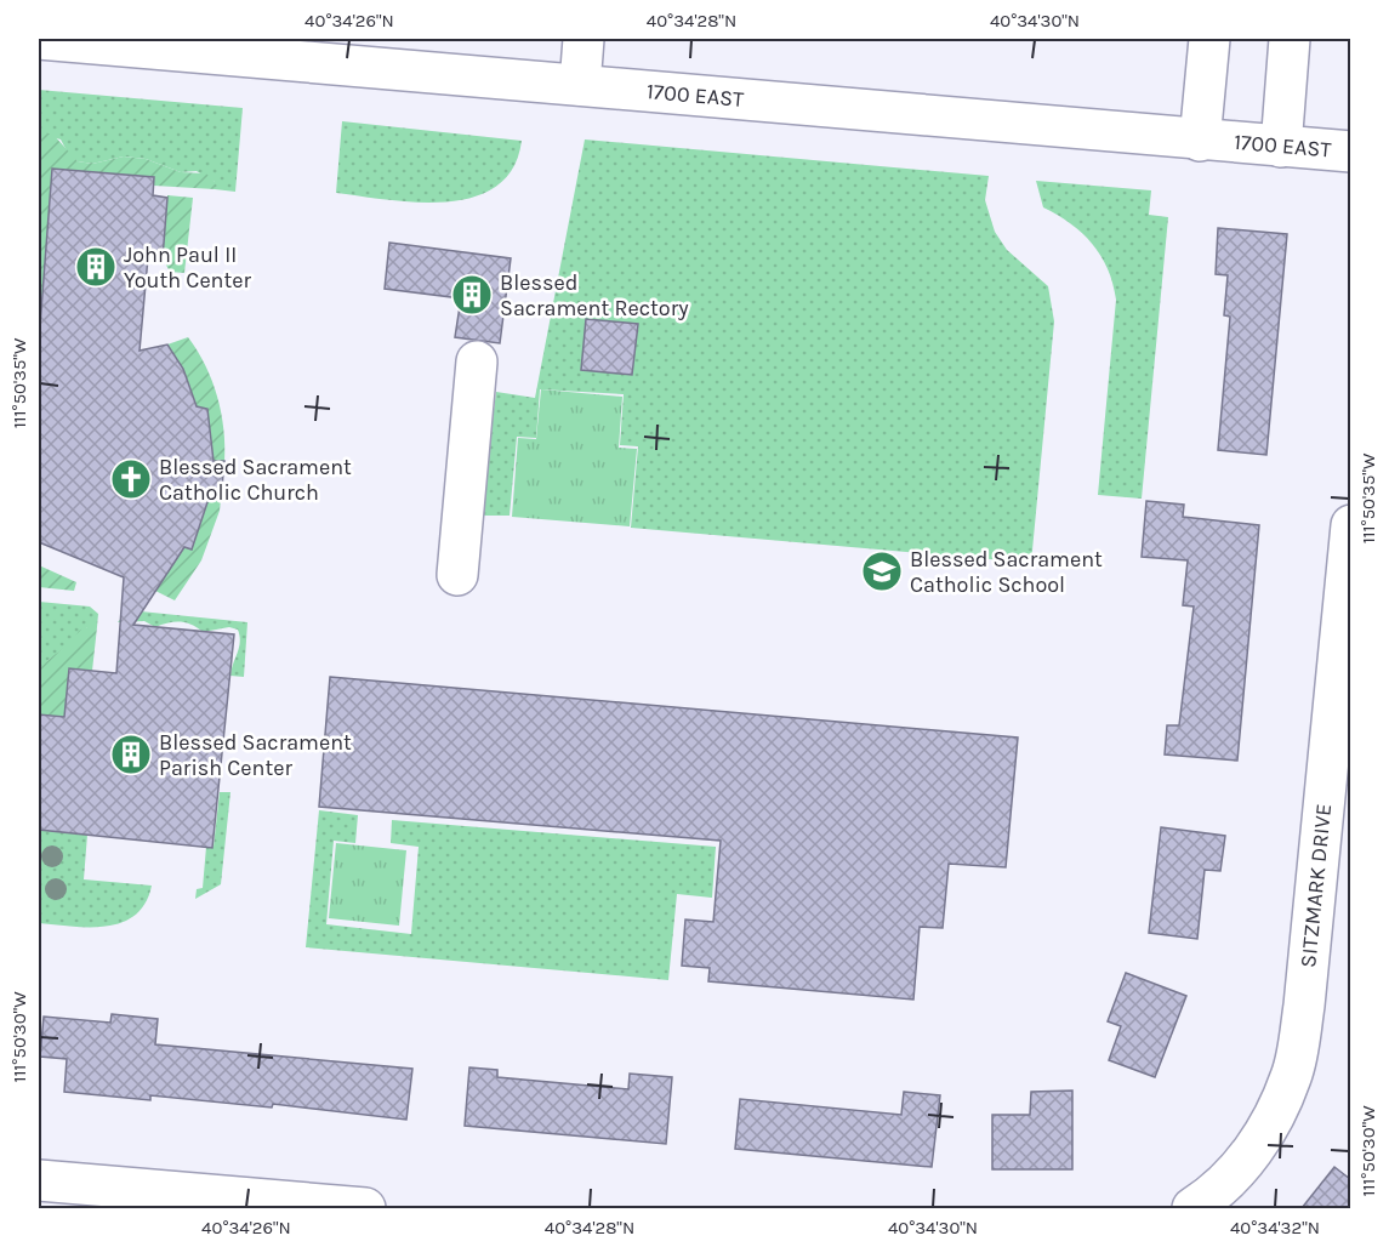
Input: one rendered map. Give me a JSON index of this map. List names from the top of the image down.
{
  "streets": {
    "street": ["1700 EAST", "SITZMARK DRIVE"]
  },
  "places": {
    "building": ["John Paul II Youth Center", "Blessed Sacrament Rectory", "Blessed Sacrament Parish Center"],
    "church": ["Blessed Sacrament Catholic Church"],
    "school or university": ["Blessed Sacrament Catholic School"]
  },
  "coordinates": [
    "40°34'26\"N",
    "40°34'28\"N",
    "40°34'30\"N",
    "111°50'35\"W",
    "111°50'30\"W",
    "40°34'32\"N"
  ]
}
